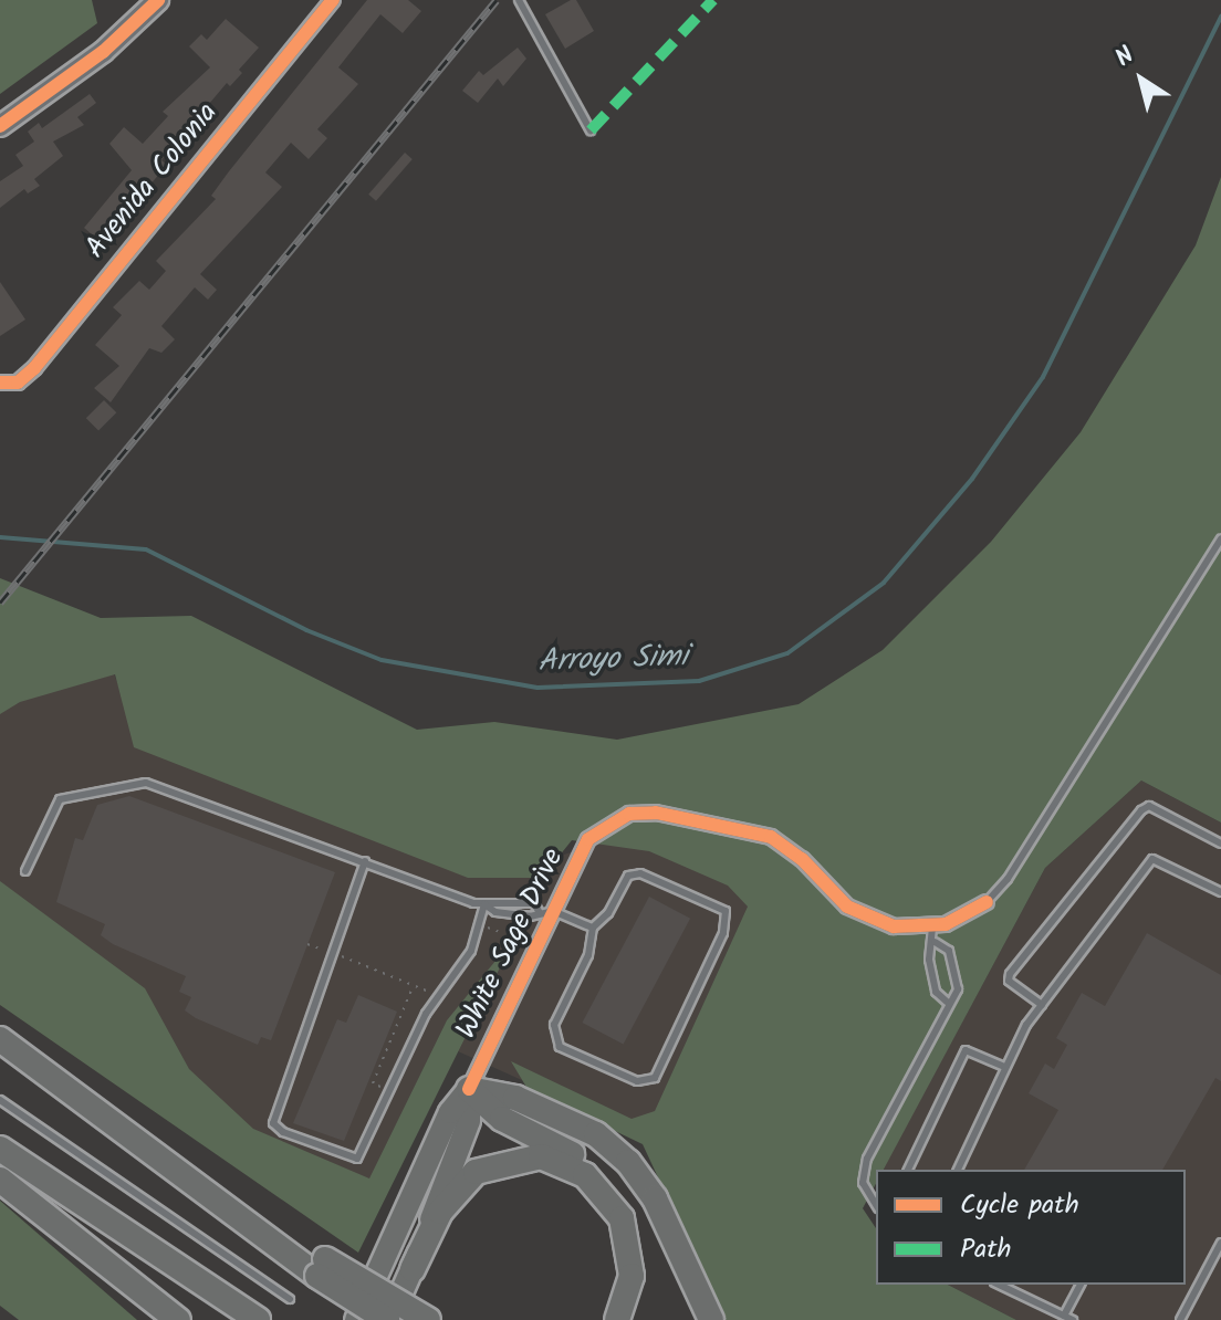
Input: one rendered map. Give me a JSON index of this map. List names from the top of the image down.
{
  "streets": {
    "street": ["Avenida Colonia", "White Sage Drive"]
  },
  "water": ["Arroyo Simi"],
  "legend": ["Cycle path", "Path"],
  "north": "top left"
}
